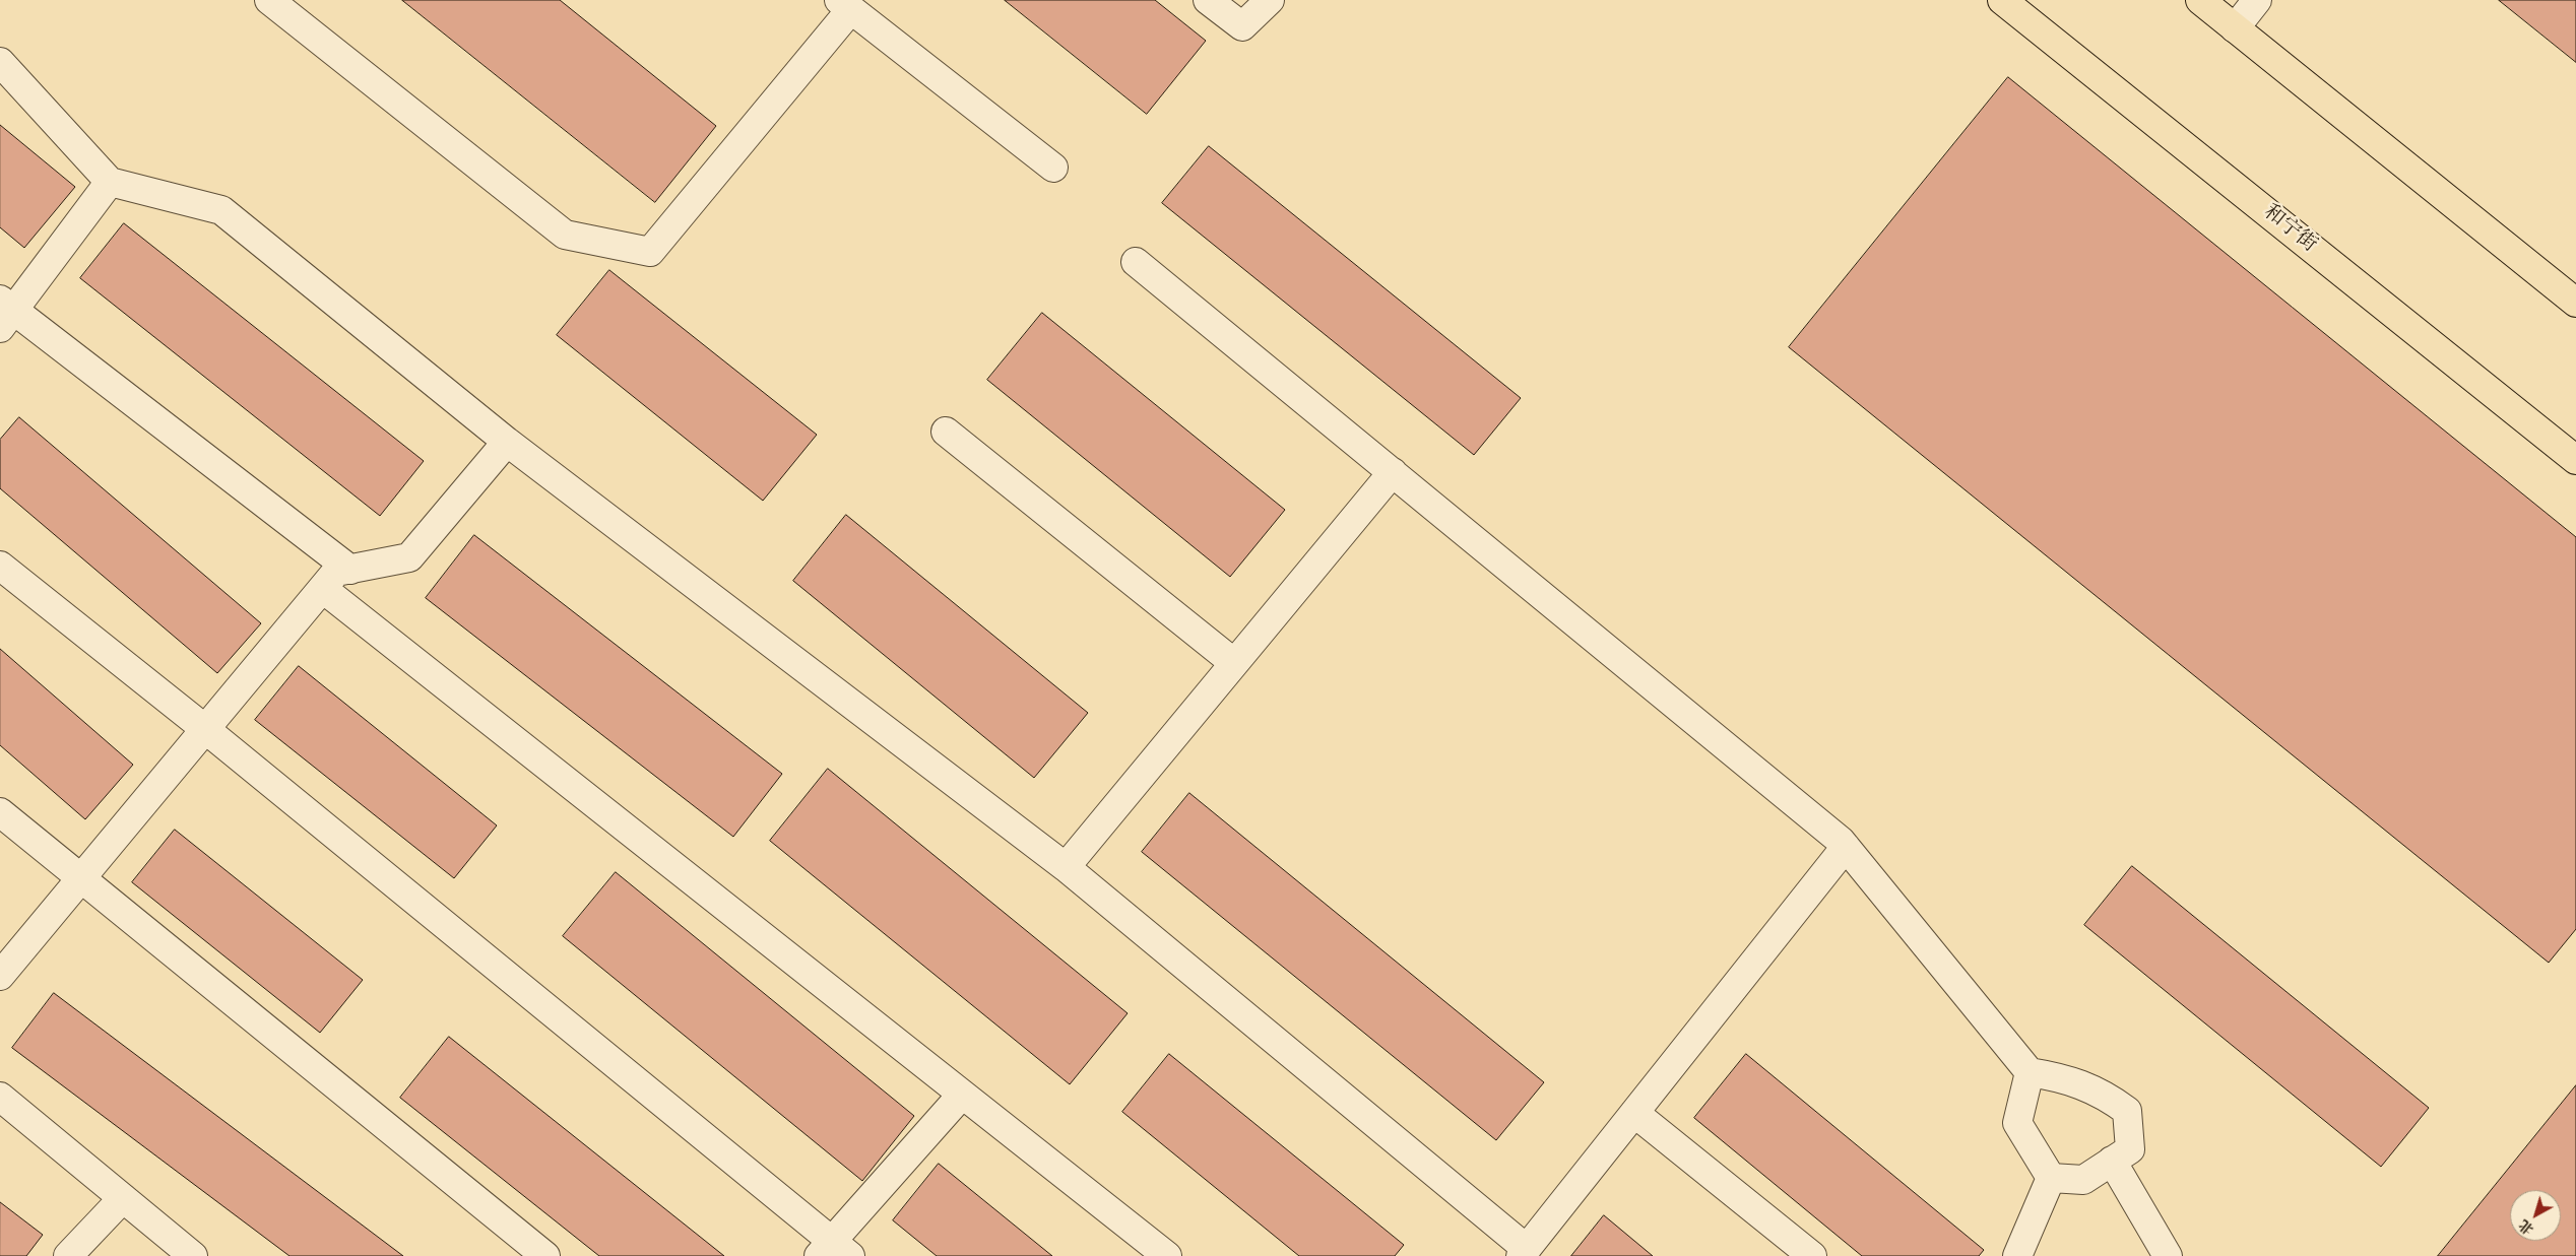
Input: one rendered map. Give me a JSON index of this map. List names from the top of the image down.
{
  "streets": {
    "main road": ["和宁街"]
  },
  "north": "bottom left"
}
